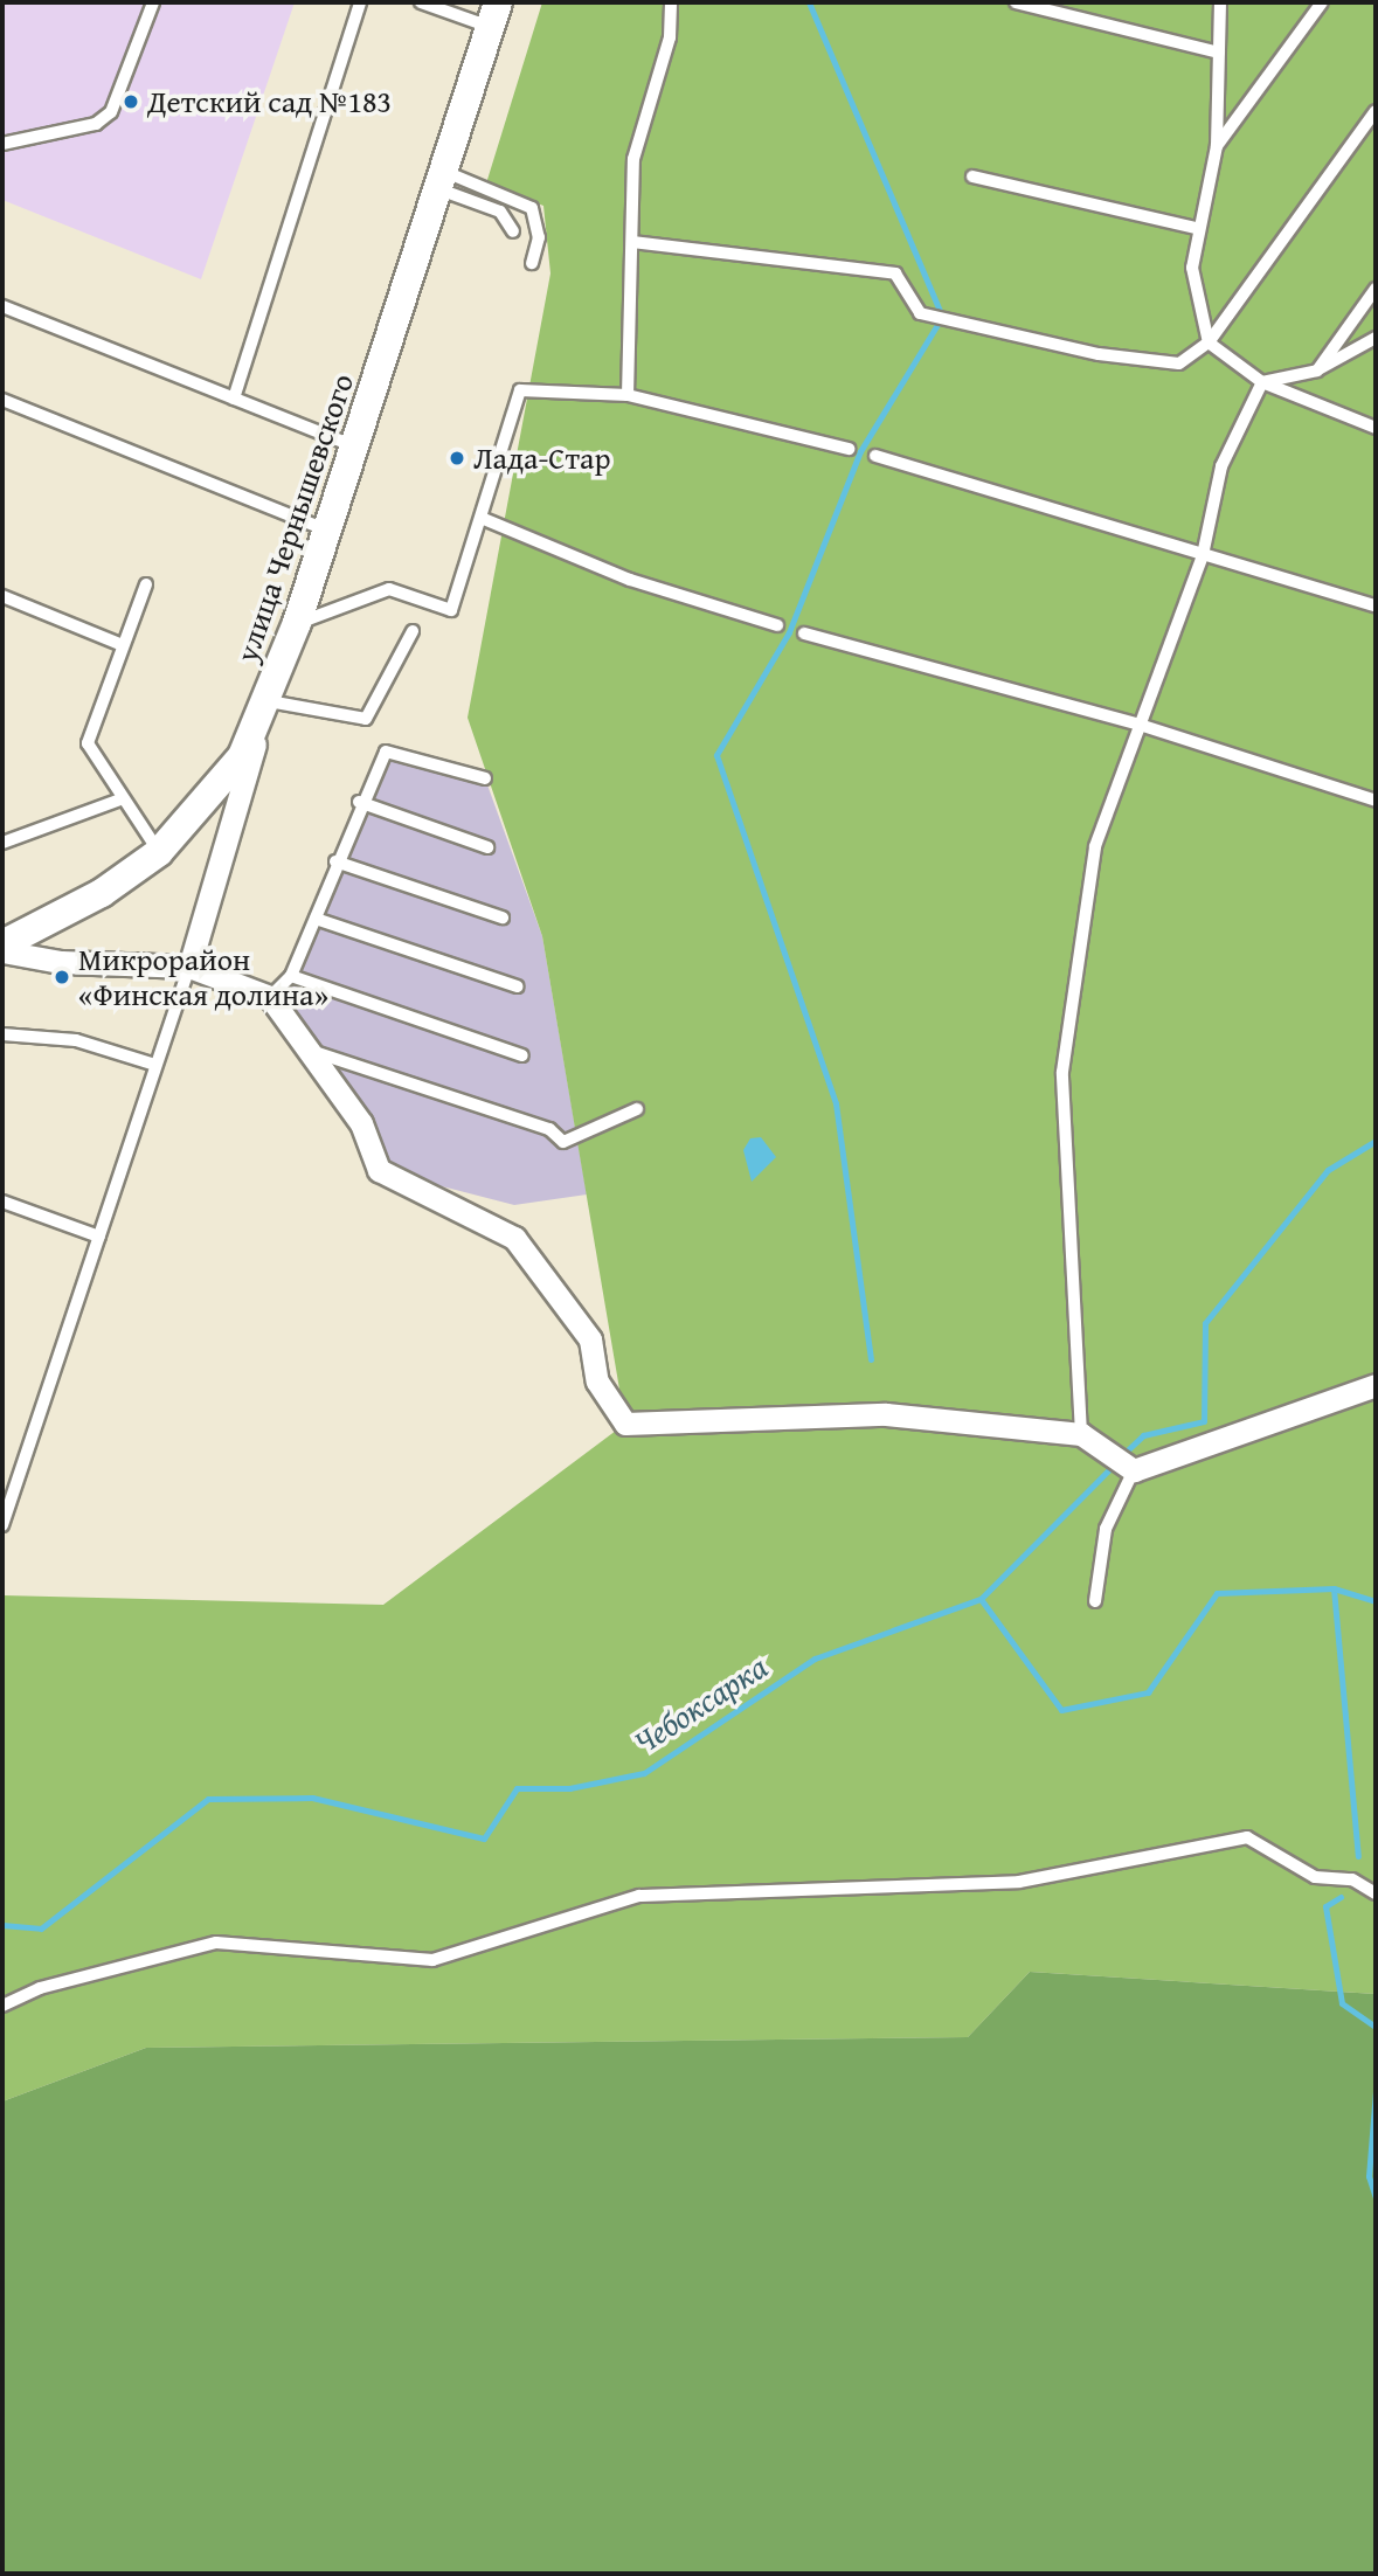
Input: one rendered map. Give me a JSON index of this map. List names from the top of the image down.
{
  "streets": {
    "street": ["улица Чернышевского"]
  },
  "water": ["Чебоксарка"],
  "places": ["Детский сад №183", "Лада-Стар", "Микрорайон «Финская долина»"]
}
